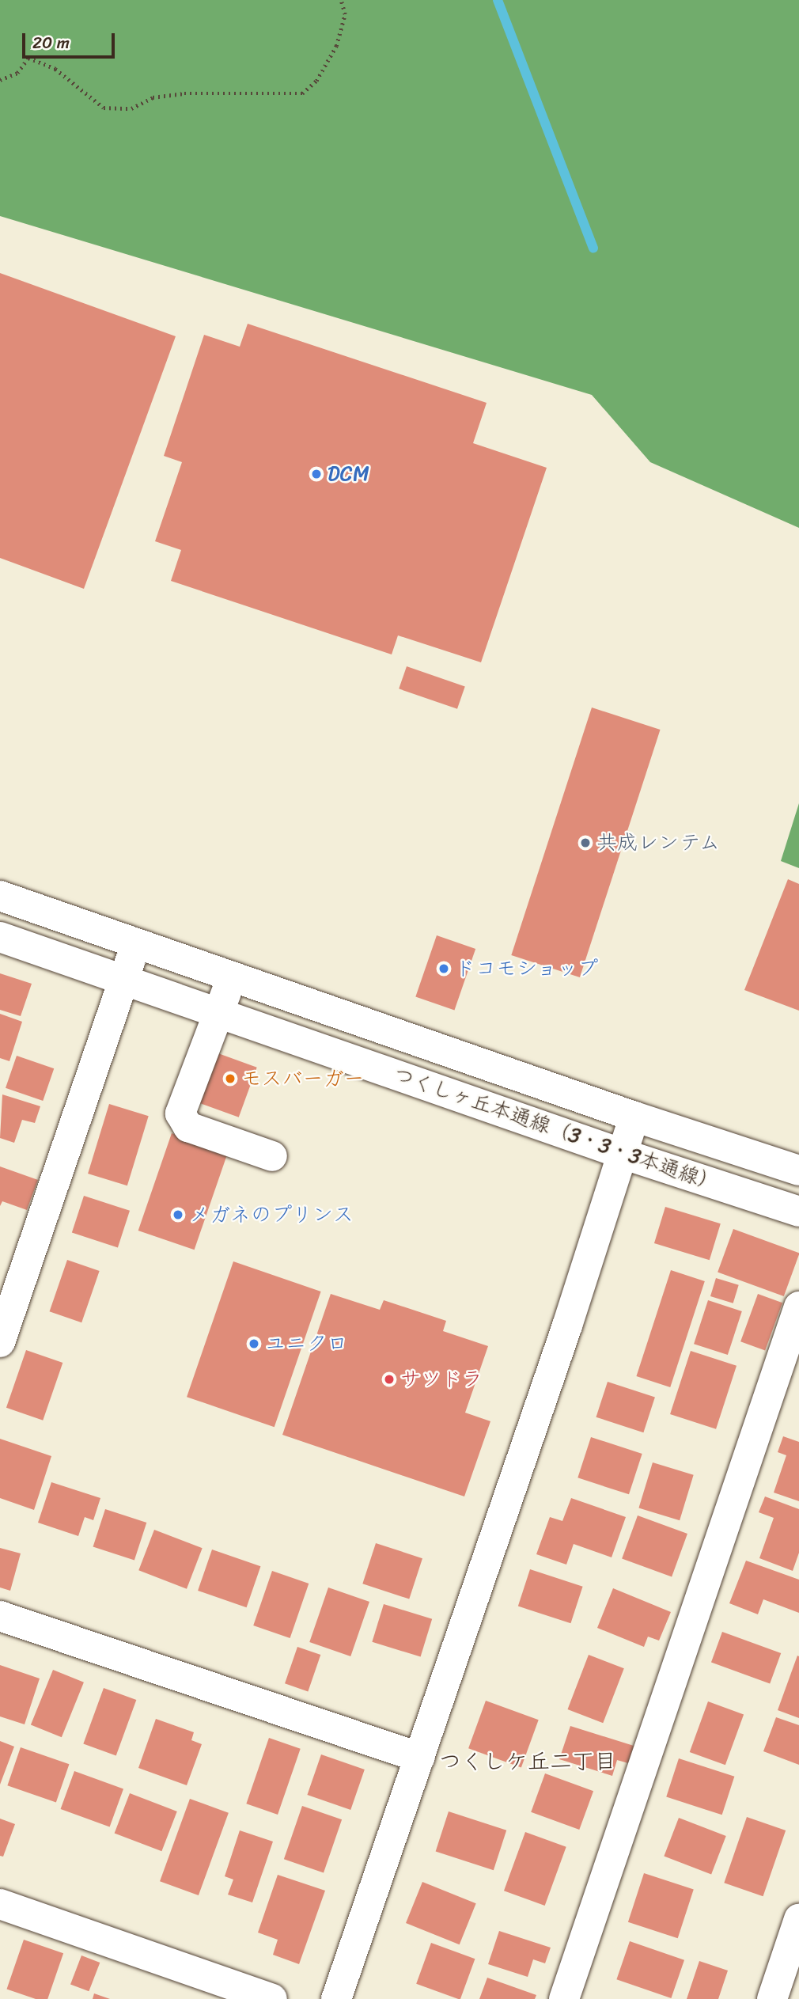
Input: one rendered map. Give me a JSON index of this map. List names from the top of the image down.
{
  "streets": {
    "street": ["つくしヶ丘本通線（3・3・3本通線）"]
  },
  "districts": ["つくしケ丘二丁目"],
  "places": [
    "DCM",
    "共成レンテム",
    "ドコモショップ",
    "モスバーガー",
    "メガネのプリンス",
    "ユニクロ",
    "サツドラ"
  ],
  "scale_bar": "20 m"
}
